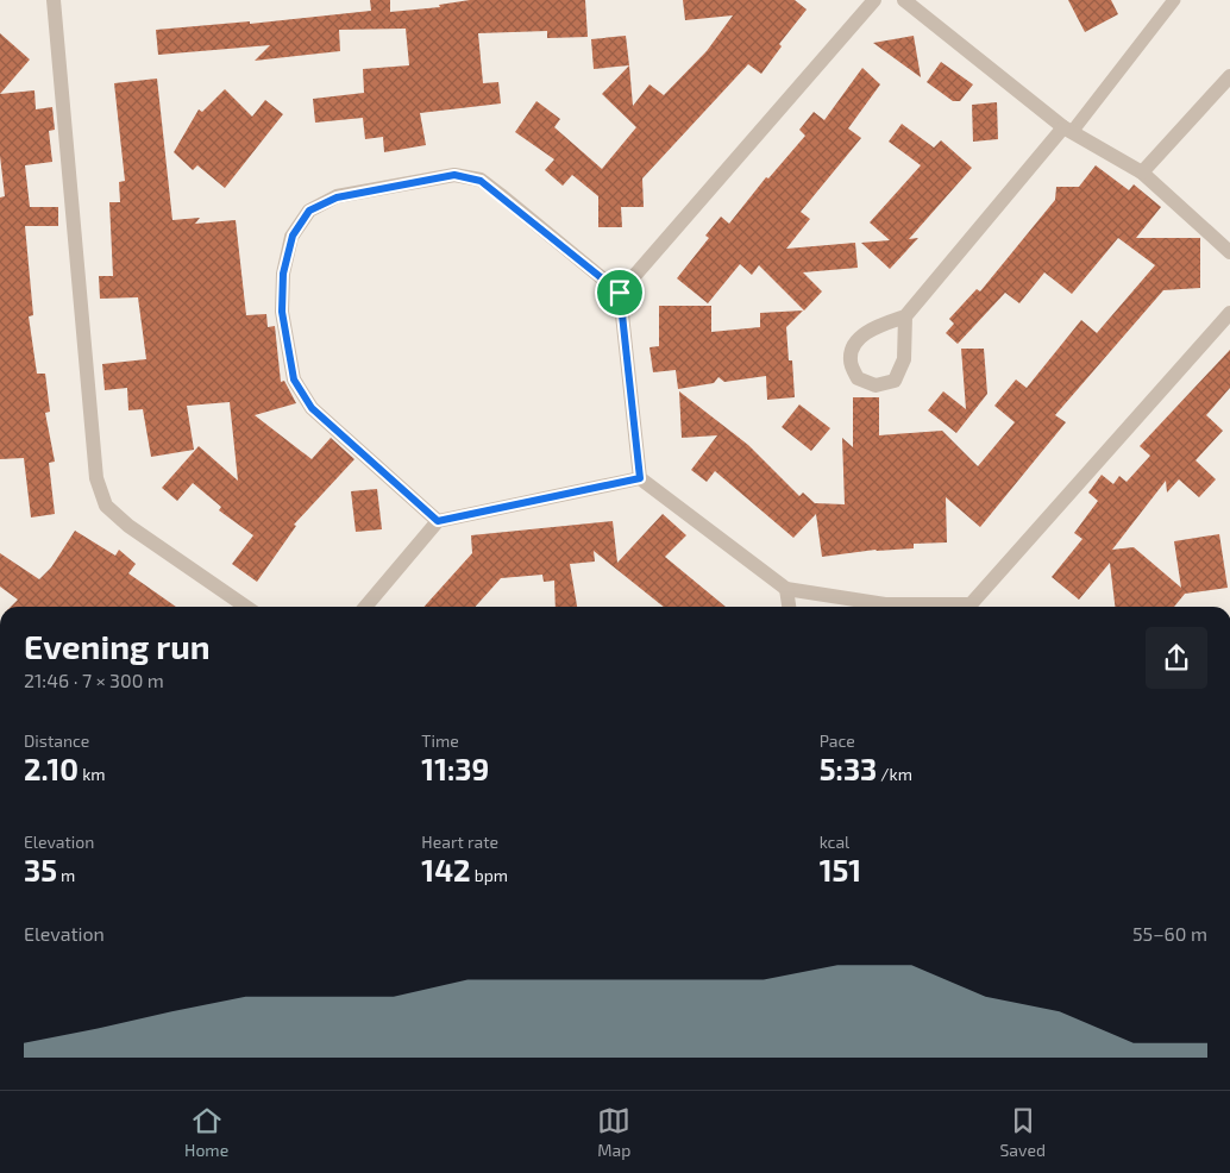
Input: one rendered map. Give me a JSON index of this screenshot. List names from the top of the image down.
{
  "page": {
    "heading": ["Evening run", "21:46 · 7 × 300 m"],
    "stats": [
      ["Distance", "2.10 km"],
      ["Time", "11:39"],
      ["Pace", "5:33 /km"],
      ["Elevation", "35 m"],
      ["Heart rate", "142 bpm"],
      ["kcal", "151"]
    ],
    "chart": ["Elevation", "55–60 m"],
    "tabs": ["Home", "Map", "Saved"]
  }
}
